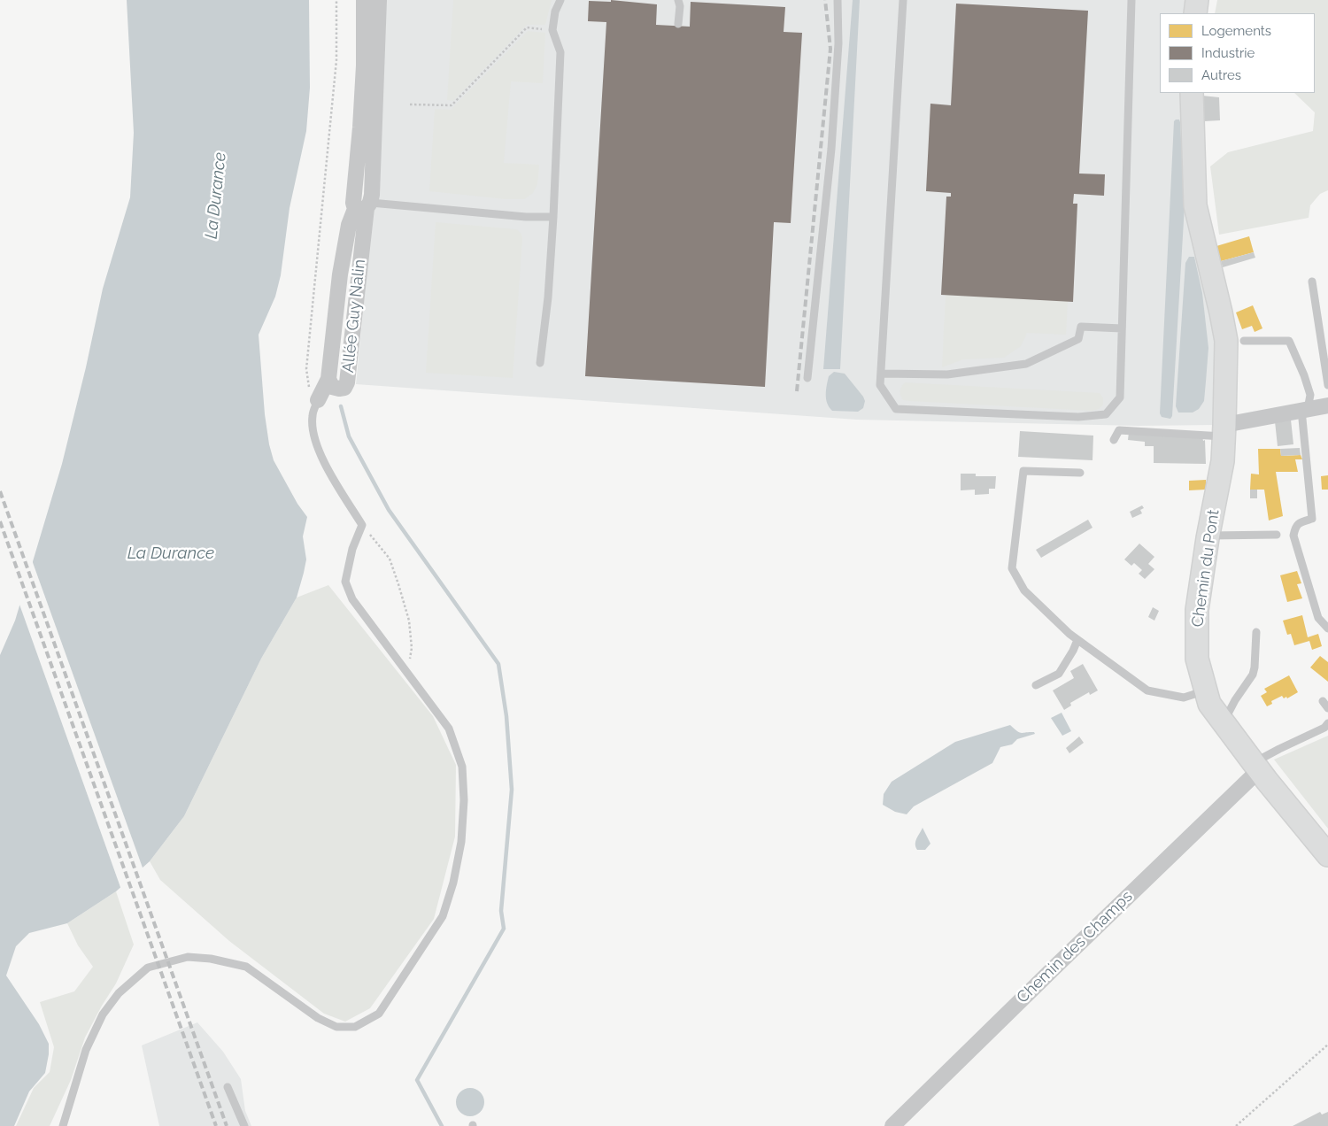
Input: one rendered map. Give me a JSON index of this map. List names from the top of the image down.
{
  "streets": {
    "street": ["Allée Guy Nalin", "Chemin du Pont", "Chemin des Champs"]
  },
  "crossings": [
    ["Chemin du Pont", "Chemin des Champs"]
  ],
  "water": ["La Durance"],
  "legend": ["Logements", "Industrie", "Autres"]
}
